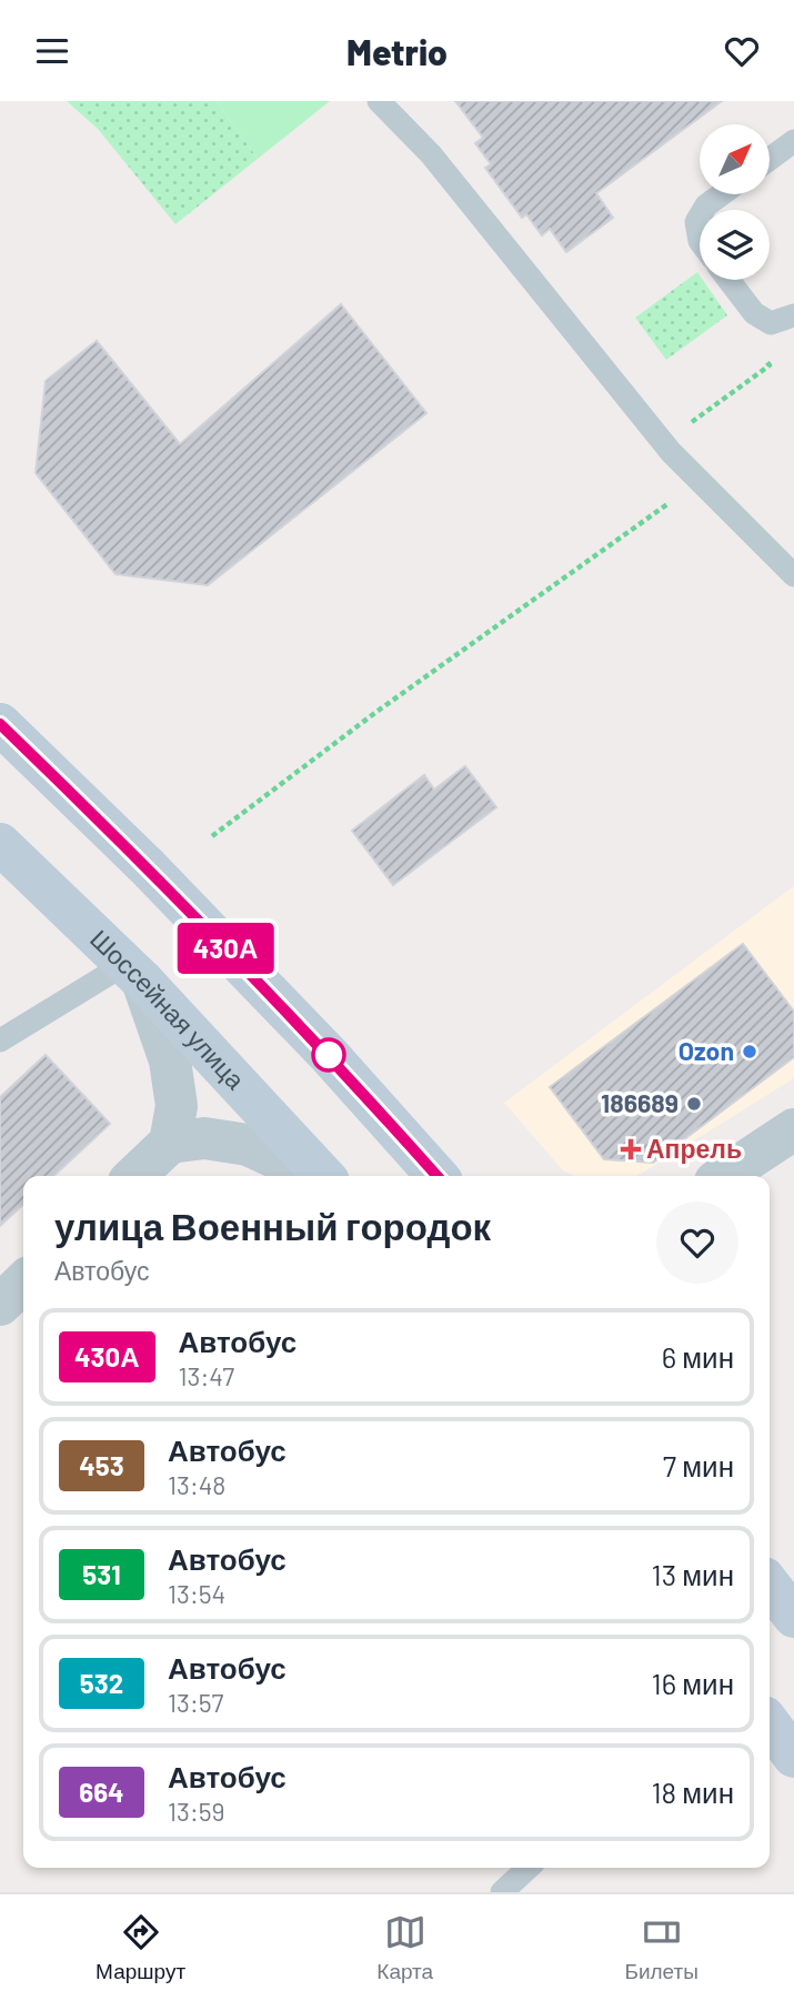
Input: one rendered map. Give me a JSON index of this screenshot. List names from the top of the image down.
{
  "streets": {
    "main road": ["Шоссейная улица"]
  },
  "places": {
    "other": ["Ozon", "186689"],
    "health": ["Апрель"]
  },
  "lines": ["bus line 430А"],
  "north": "top right",
  "page": {
    "header": "Metrio",
    "on_map": "430А",
    "heading": ["улица Военный городок", "Автобус"],
    "list": [
      {
        "mark": "430А",
        "name": "Автобус",
        "note": "13:47",
        "value": "6 мин"
      },
      {
        "mark": "453",
        "name": "Автобус",
        "note": "13:48",
        "value": "7 мин"
      },
      {
        "mark": "531",
        "name": "Автобус",
        "note": "13:54",
        "value": "13 мин"
      },
      {
        "mark": "532",
        "name": "Автобус",
        "note": "13:57",
        "value": "16 мин"
      },
      {
        "mark": "664",
        "name": "Автобус",
        "note": "13:59",
        "value": "18 мин"
      }
    ],
    "tabs": ["Маршрут", "Карта", "Билеты"]
  }
}
